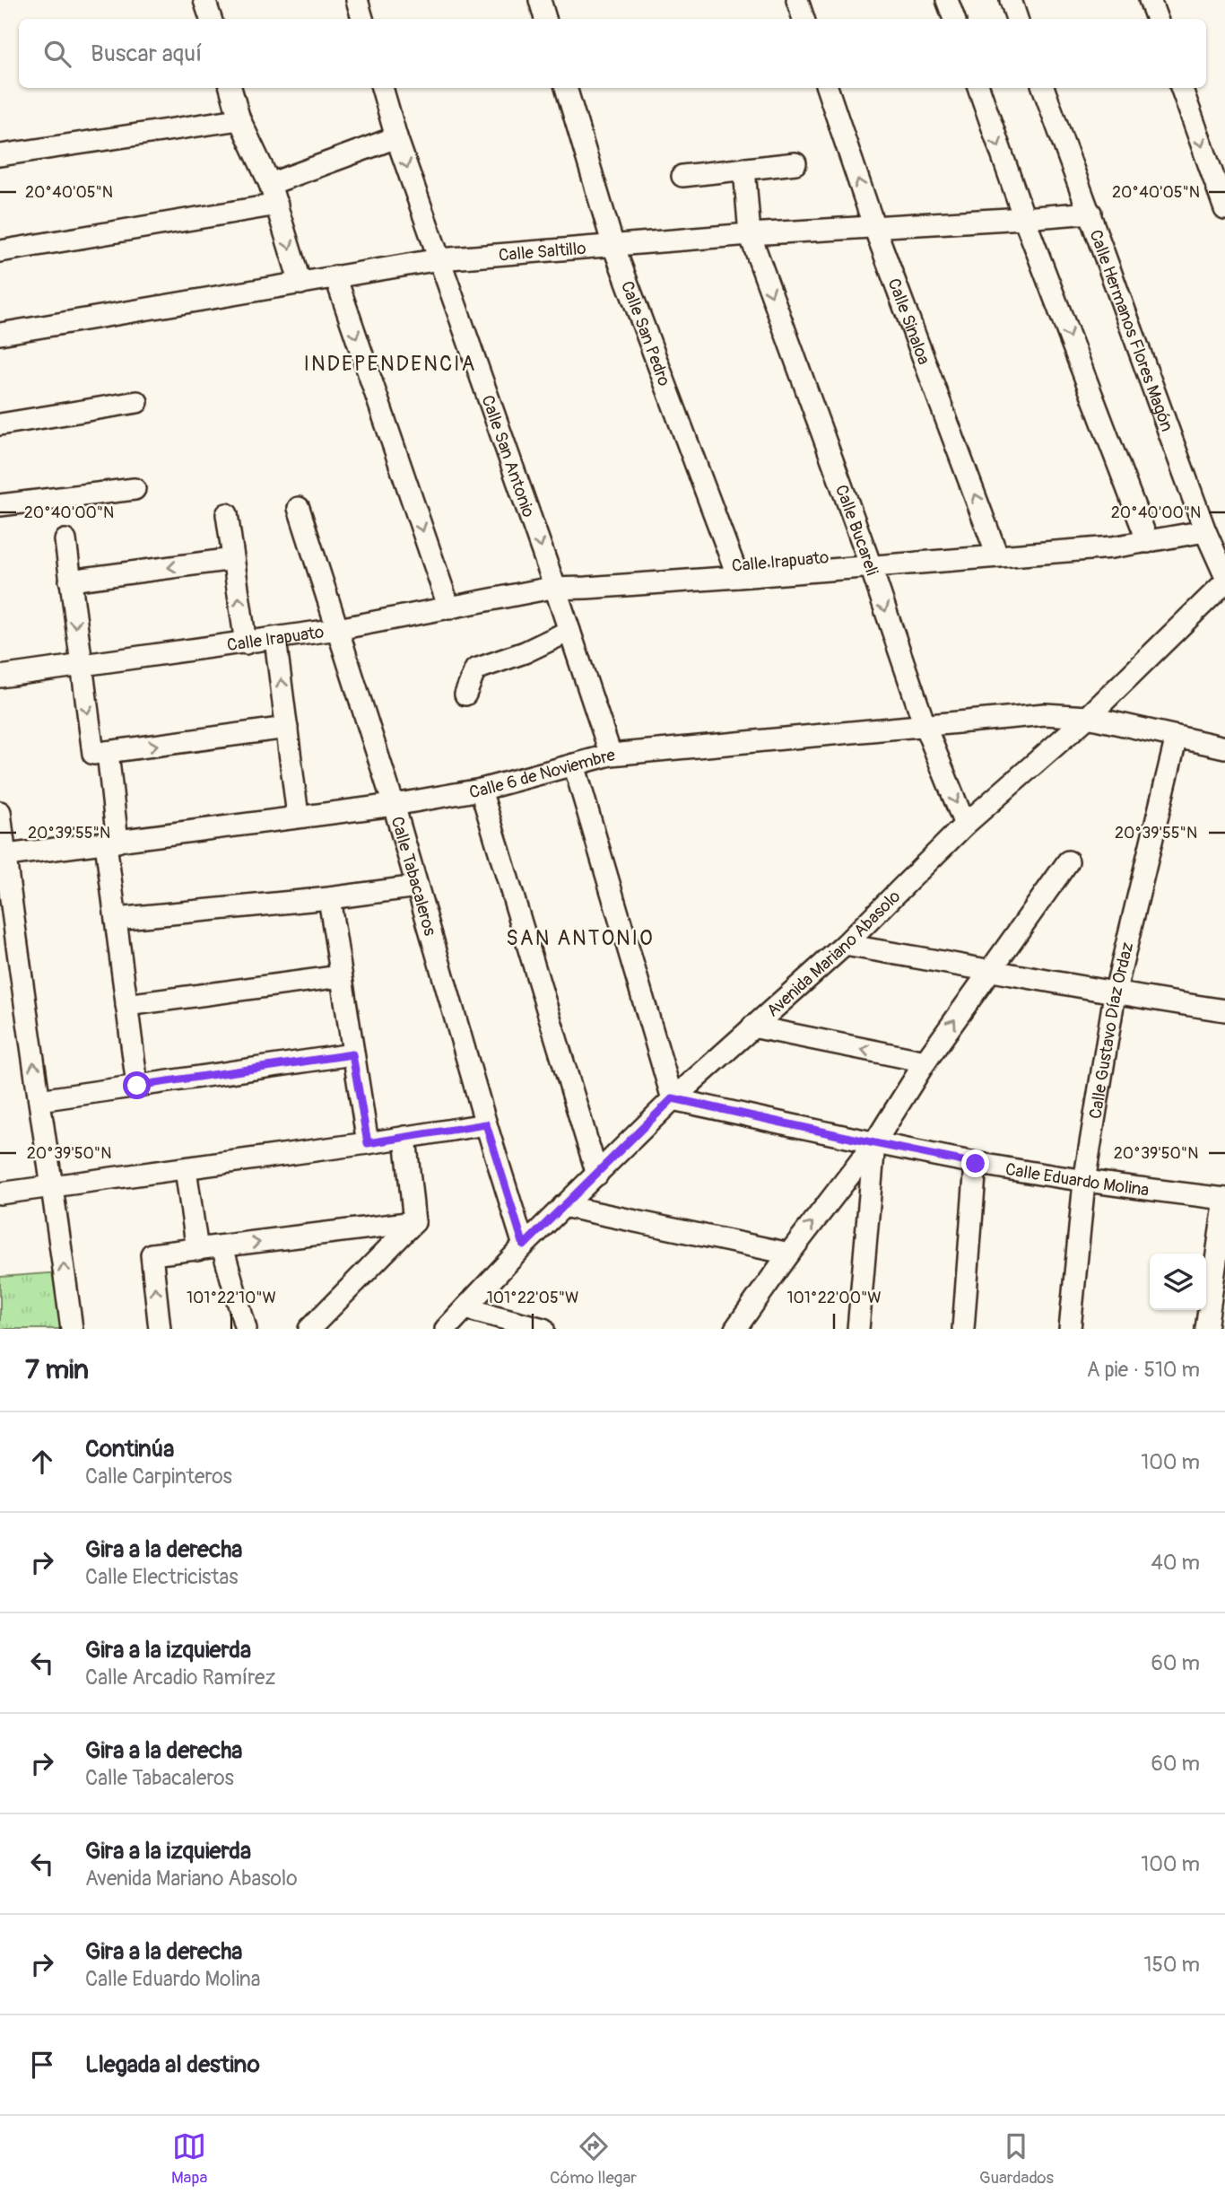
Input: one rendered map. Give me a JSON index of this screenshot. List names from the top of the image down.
{
  "streets": {
    "street": [
      "Calle Saltillo",
      "Calle Sinaloa",
      "Calle Hermanos Flores Magón",
      "Calle San Pedro",
      "Calle San Antonio",
      "Calle Bucareli",
      "Calle Irapuato",
      "Calle 6 de Noviembre",
      "Calle Tabacaleros",
      "Avenida Mariano Abasolo",
      "Calle Gustavo Díaz Ordaz",
      "Calle Eduardo Molina"
    ]
  },
  "crossings": [
    ["Calle Saltillo", "Calle Sinaloa"],
    ["Calle Saltillo", "Calle Hermanos Flores Magón"],
    ["Calle Saltillo", "Calle San Pedro"],
    ["Calle Saltillo", "Calle San Antonio"],
    ["Calle Saltillo", "Calle Bucareli"],
    ["Calle Sinaloa", "Calle Irapuato"],
    ["Calle Hermanos Flores Magón", "Calle Irapuato"],
    ["Calle San Pedro", "Calle Irapuato"],
    ["Calle San Antonio", "Calle Irapuato"],
    ["Calle San Antonio", "Calle 6 de Noviembre"],
    ["Calle Bucareli", "Calle Irapuato"],
    ["Calle Bucareli", "Calle 6 de Noviembre"],
    ["Calle Bucareli", "Avenida Mariano Abasolo"],
    ["Calle Irapuato", "Calle Tabacaleros"],
    ["Calle 6 de Noviembre", "Calle Tabacaleros"],
    ["Calle 6 de Noviembre", "Avenida Mariano Abasolo"],
    ["Calle 6 de Noviembre", "Calle Gustavo Díaz Ordaz"],
    ["Calle Tabacaleros", "Avenida Mariano Abasolo"],
    ["Avenida Mariano Abasolo", "Calle Eduardo Molina"],
    ["Calle Gustavo Díaz Ordaz", "Calle Eduardo Molina"]
  ],
  "one_way": ["Calle Bucareli"],
  "districts": ["INDEPENDENCIA", "SAN ANTONIO"],
  "page": {
    "search": "Buscar aquí",
    "heading": ["7 min", "A pie · 510 m"],
    "list": [
      ["Continúa", "Calle Carpinteros", "100 m"],
      ["Gira a la derecha", "Calle Electricistas", "40 m"],
      ["Gira a la izquierda", "Calle Arcadio Ramírez", "60 m"],
      ["Gira a la derecha", "Calle Tabacaleros", "60 m"],
      ["Gira a la izquierda", "Avenida Mariano Abasolo", "100 m"],
      ["Gira a la derecha", "Calle Eduardo Molina", "150 m"],
      "Llegada al destino"
    ],
    "nav": ["Mapa", "Cómo llegar", "Guardados"]
  },
  "coordinates": [
    "20°40'05\"N",
    "20°40'00\"N",
    "20°39'55\"N",
    "20°39'50\"N",
    "101°22'10\"W",
    "101°22'05\"W",
    "101°22'00\"W"
  ]
}
